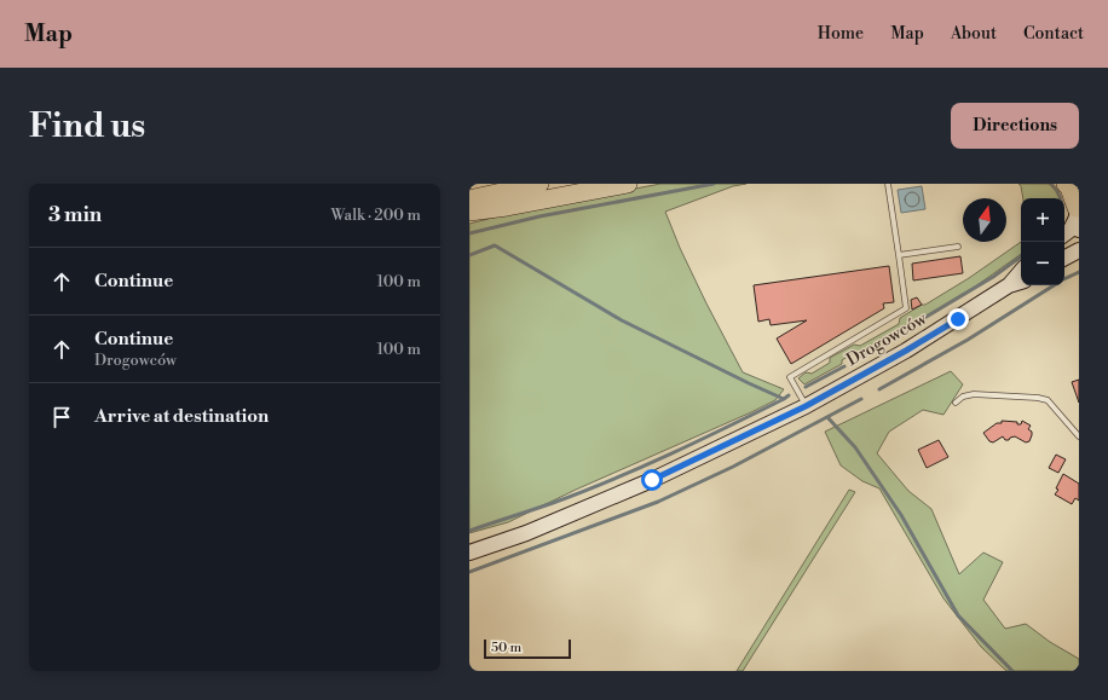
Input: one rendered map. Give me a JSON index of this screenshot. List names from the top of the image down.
{
  "streets": {
    "main road": ["Drogowców"]
  },
  "scale_bar": "50 m",
  "north": "top",
  "page": {
    "header": "Map",
    "nav": [
      "Home",
      "Map",
      "About",
      "Contact"
    ],
    "buttons": "Directions",
    "title": "Find us",
    "heading": ["3 min", "Walk · 200 m"],
    "map_buttons": ["+", "−"],
    "list": [
      ["Continue", "100 m"],
      ["Continue", "Drogowców", "100 m"],
      "Arrive at destination"
    ],
    "scale": "50 m"
  }
}
